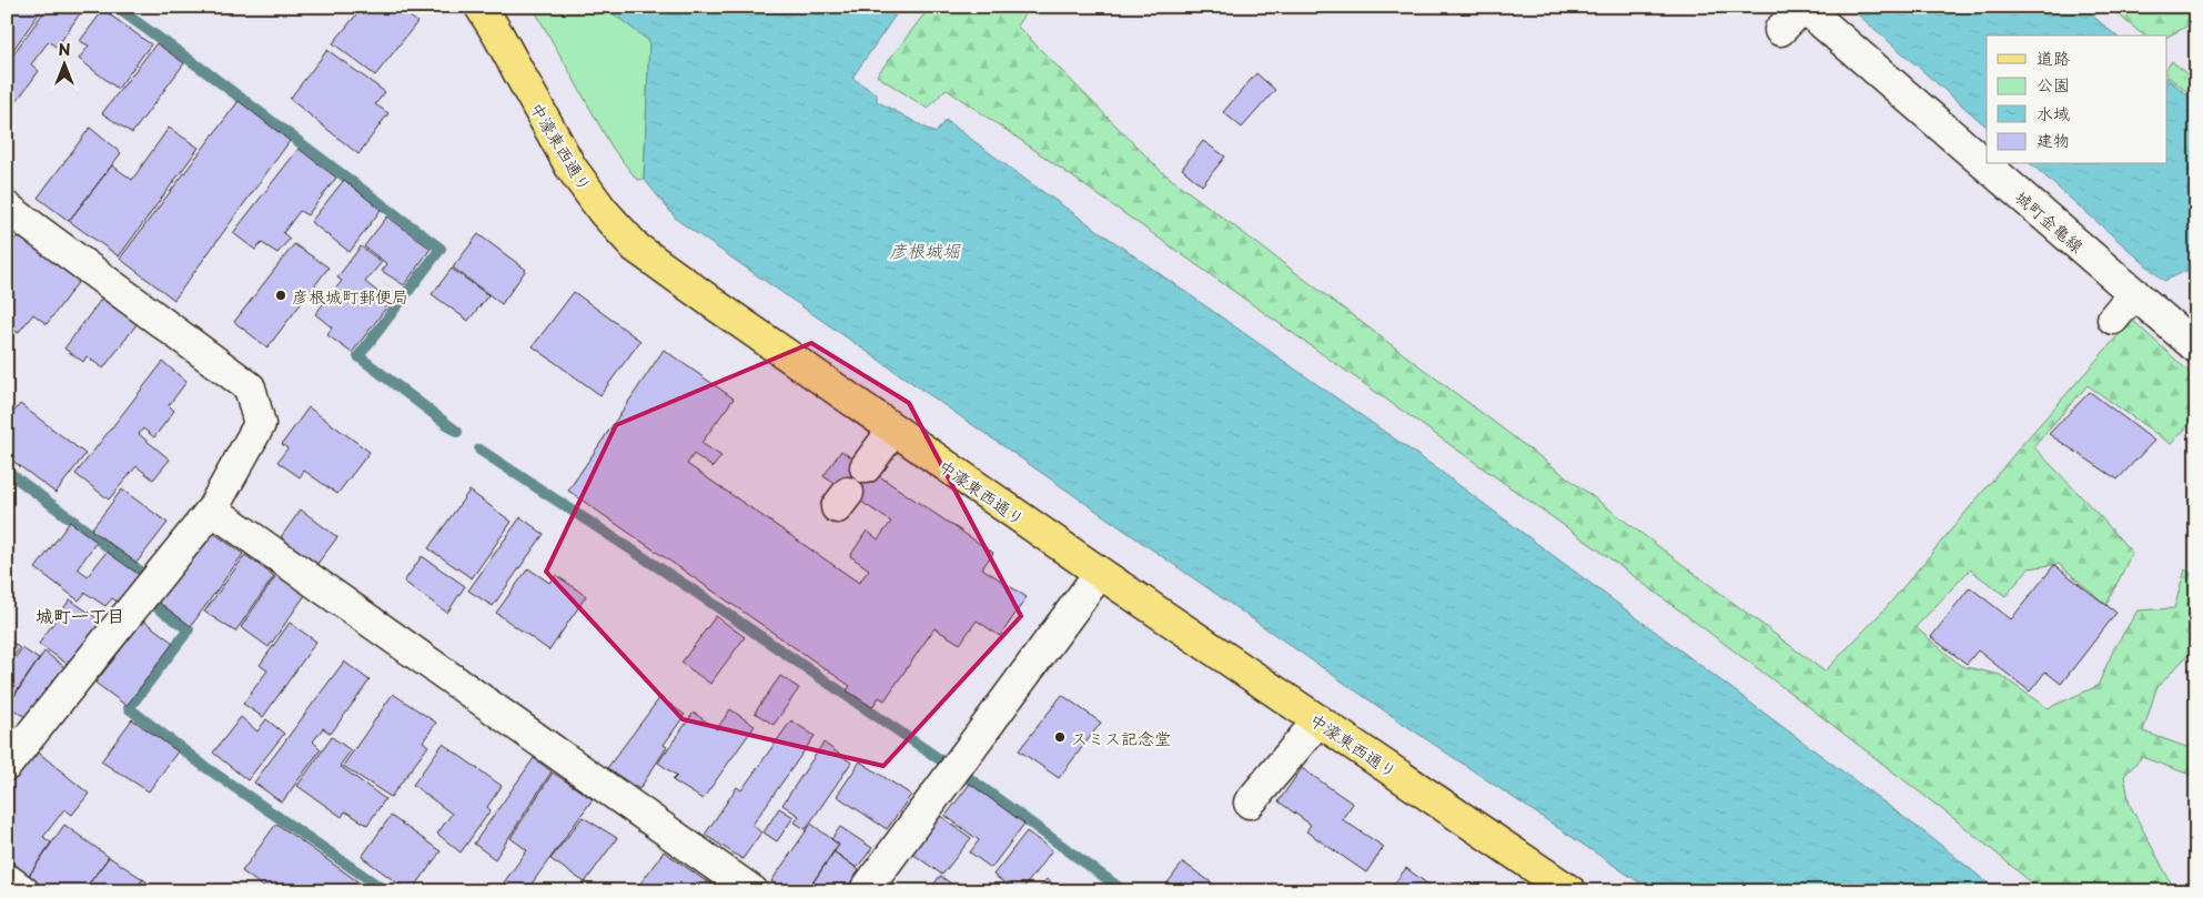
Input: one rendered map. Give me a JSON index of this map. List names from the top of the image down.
{
  "streets": {
    "main road": ["中濠東西通り"],
    "street": ["城町金亀線"]
  },
  "districts": ["城町一丁目"],
  "water": ["彦根城堀"],
  "places": ["彦根城町郵便局", "スミス記念堂"],
  "legend": [
    "道路",
    "公園",
    "水域",
    "建物"
  ],
  "north": "top"
}
